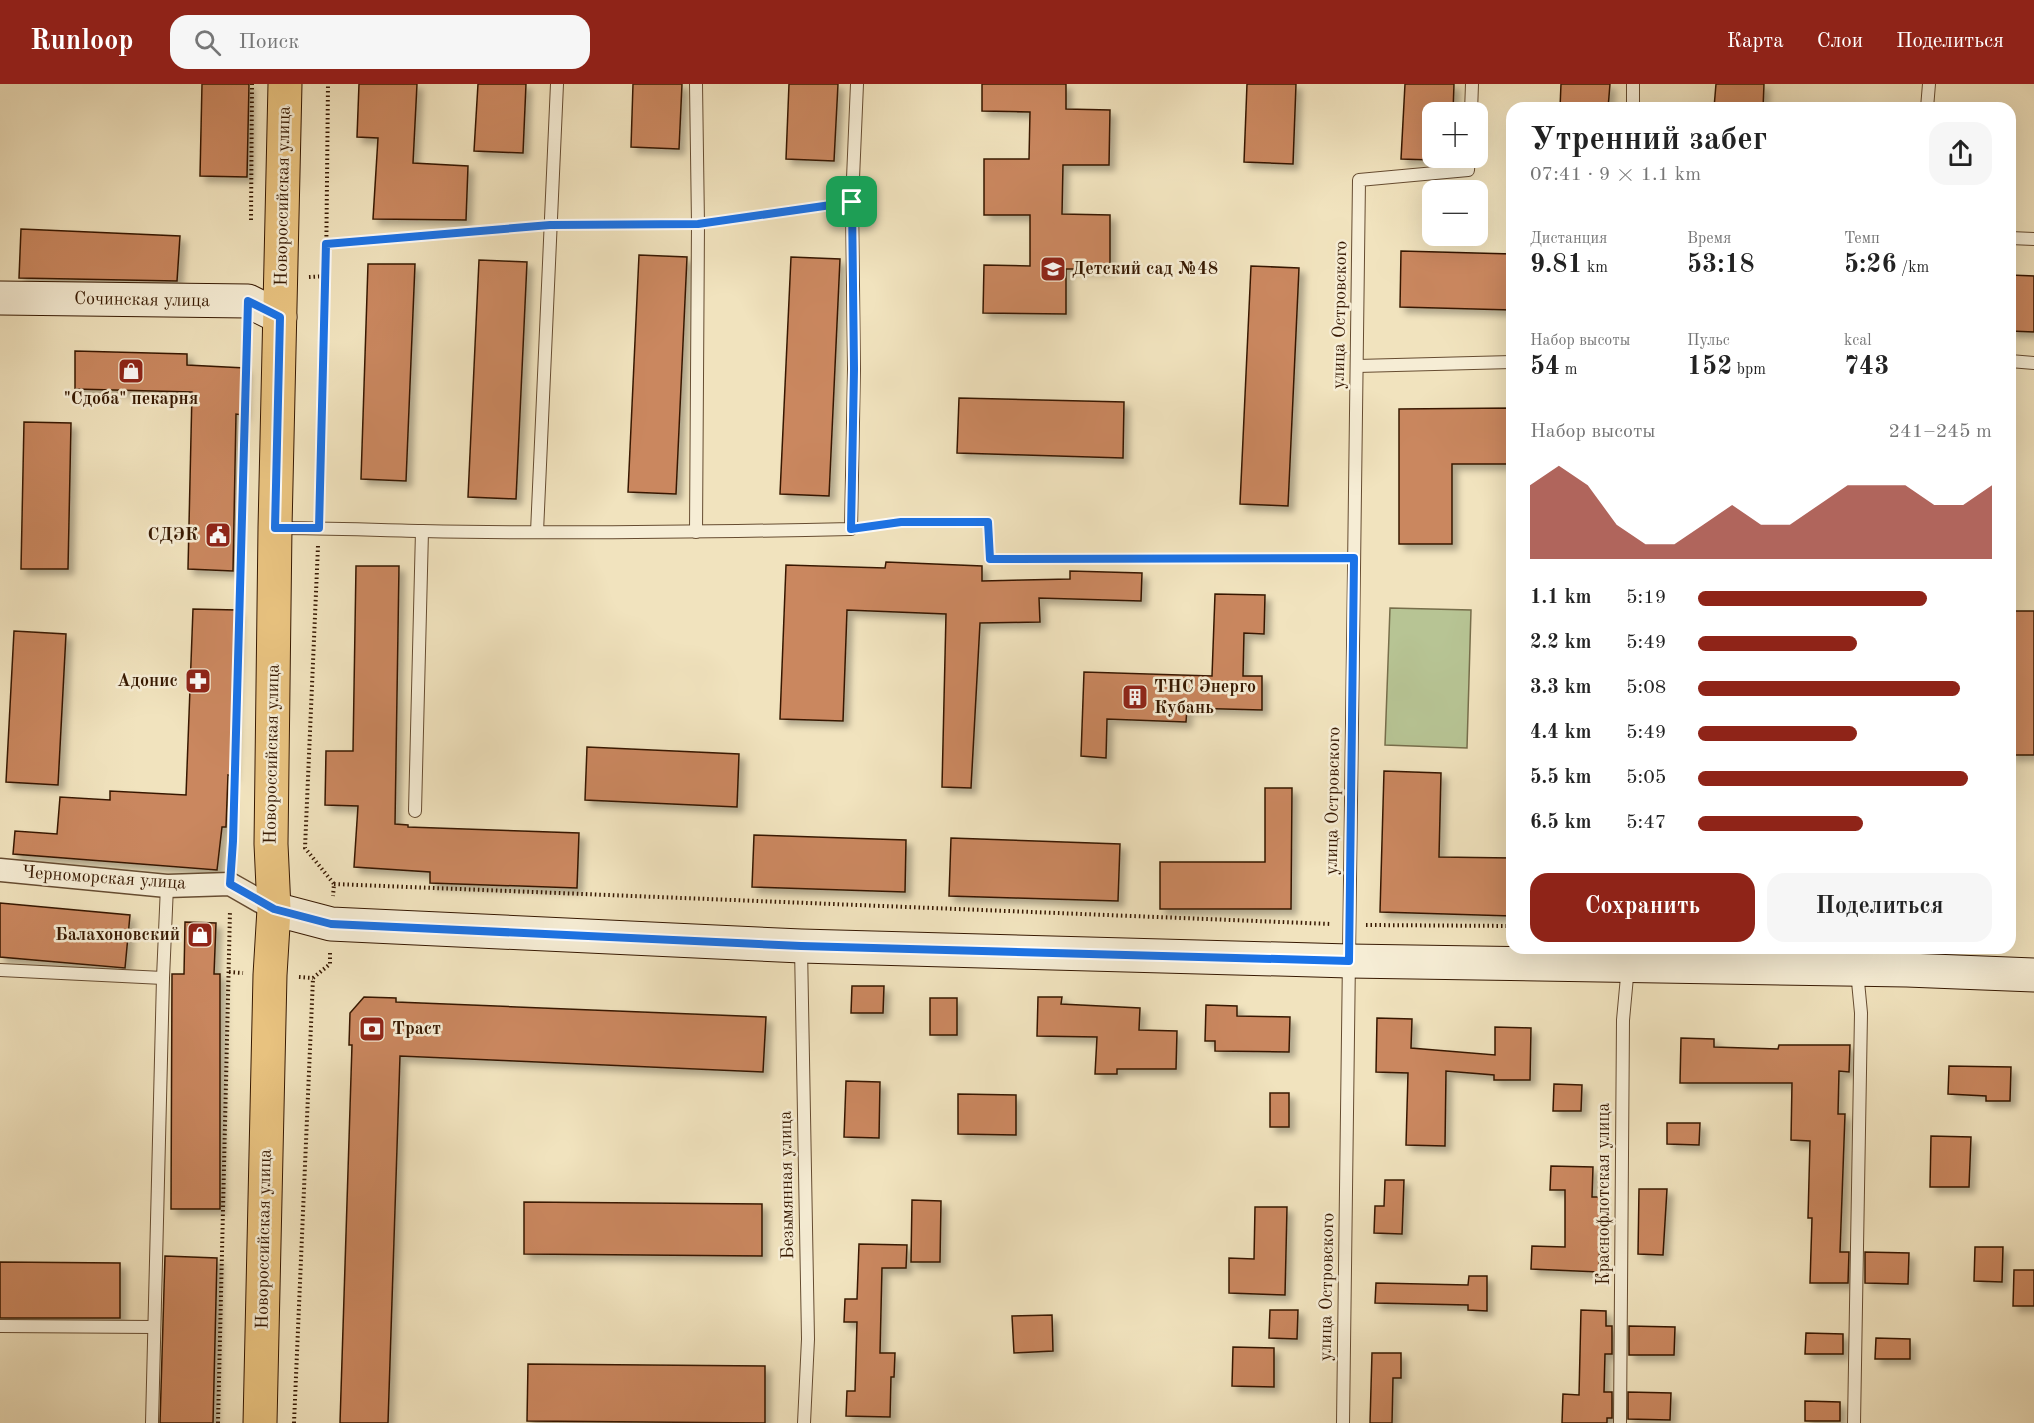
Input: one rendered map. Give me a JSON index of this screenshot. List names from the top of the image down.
{
  "streets": {
    "main road": ["Новороссийская улица", "Сочинская улица"],
    "street": ["Черноморская улица"],
    "lane": ["улица Островского", "Безымянная улица", "Краснофлотская улица"]
  },
  "crossings": [
    ["Новороссийская улица", "Сочинская улица"]
  ],
  "places": {
    "school or university": ["Детский сад №48"],
    "shop": ["\"Сдоба\" пекарня", "Балахоновский"],
    "public building": ["СДЭК"],
    "pharmacy": ["Адонис"],
    "building": ["ТНС Энерго Кубань"],
    "bank": ["Траст"]
  },
  "page": {
    "header": "Runloop",
    "search": "Поиск",
    "nav": ["Карта", "Слои", "Поделиться"],
    "map_buttons": ["+", "−"],
    "heading": ["Утренний забег", "07:41 · 9 × 1.1 km"],
    "stats": [
      ["Дистанция", "9.81 km"],
      ["Время", "53:18"],
      ["Темп", "5:26 /km"],
      ["Набор высоты", "54 m"],
      ["Пульс", "152 bpm"],
      ["kcal", "743"]
    ],
    "chart": ["Набор высоты", "241–245 m"],
    "list": [
      {
        "name": "1.1 km",
        "note": "5:19"
      },
      {
        "name": "2.2 km",
        "note": "5:49"
      },
      {
        "name": "3.3 km",
        "note": "5:08"
      },
      {
        "name": "4.4 km",
        "note": "5:49"
      },
      {
        "name": "5.5 km",
        "note": "5:05"
      },
      {
        "name": "6.5 km",
        "note": "5:47"
      }
    ],
    "buttons": ["Сохранить", "Поделиться"]
  }
}
